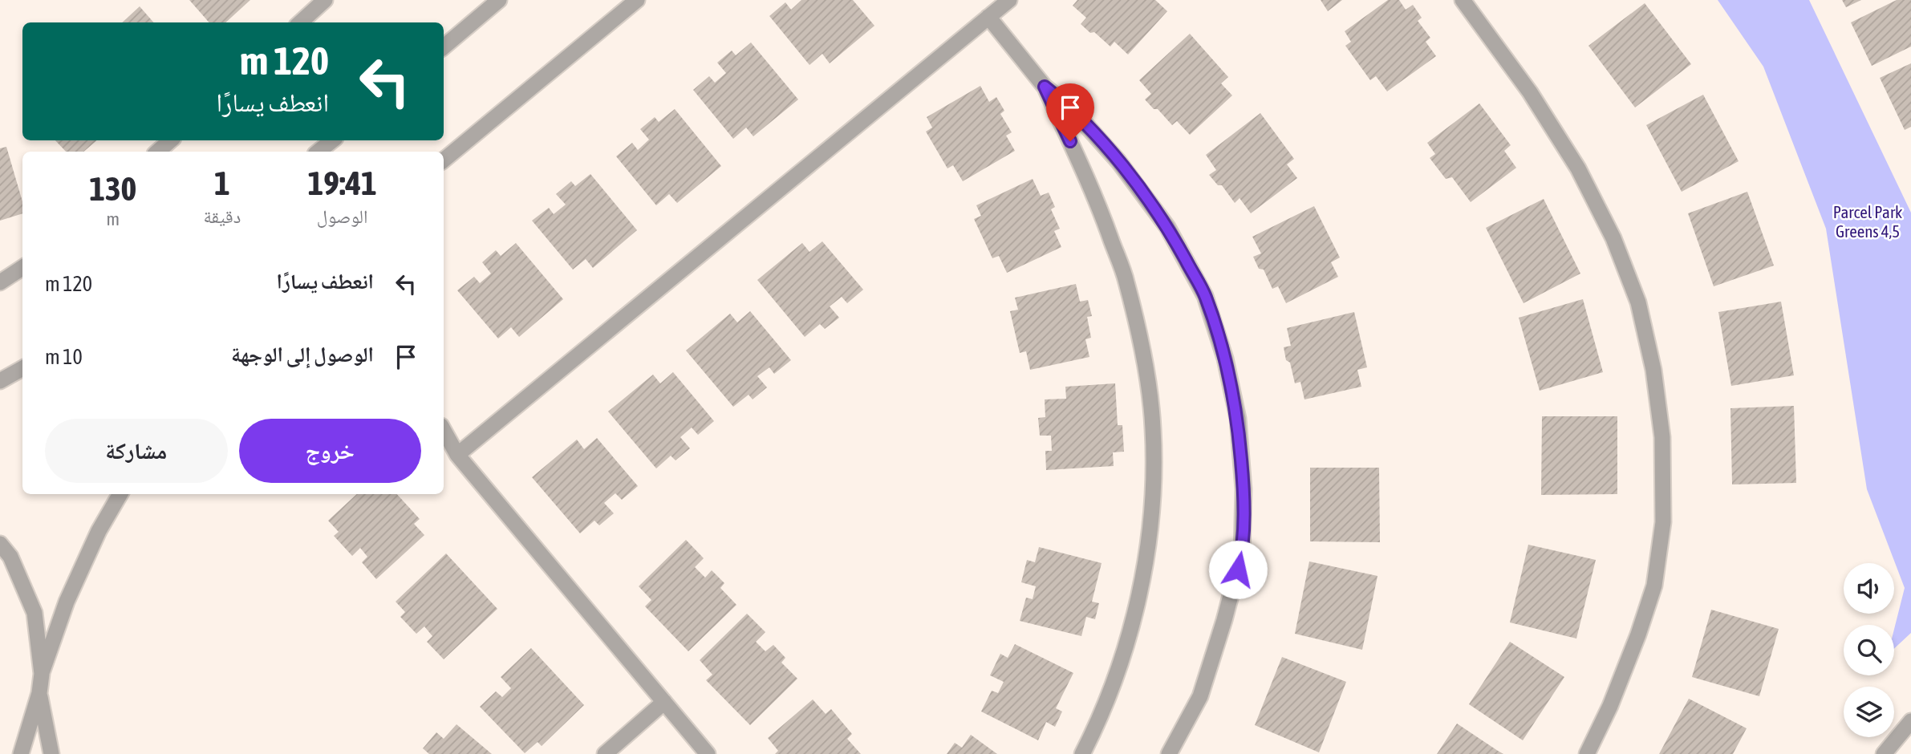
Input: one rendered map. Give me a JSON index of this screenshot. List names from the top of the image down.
{
  "parks": ["Parcel Park Greens 4,5"],
  "page": {
    "turn": ["120 m", "انعطف يسارًا"],
    "eta": [
      "19:41",
      "الوصول",
      "1",
      "دقيقة",
      "130",
      "m"
    ],
    "list": [
      {
        "name": "انعطف يسارًا",
        "value": "120 m"
      },
      {
        "name": "الوصول إلى الوجهة",
        "value": "10 m"
      }
    ],
    "buttons": ["خروج", "مشاركة"]
  }
}
